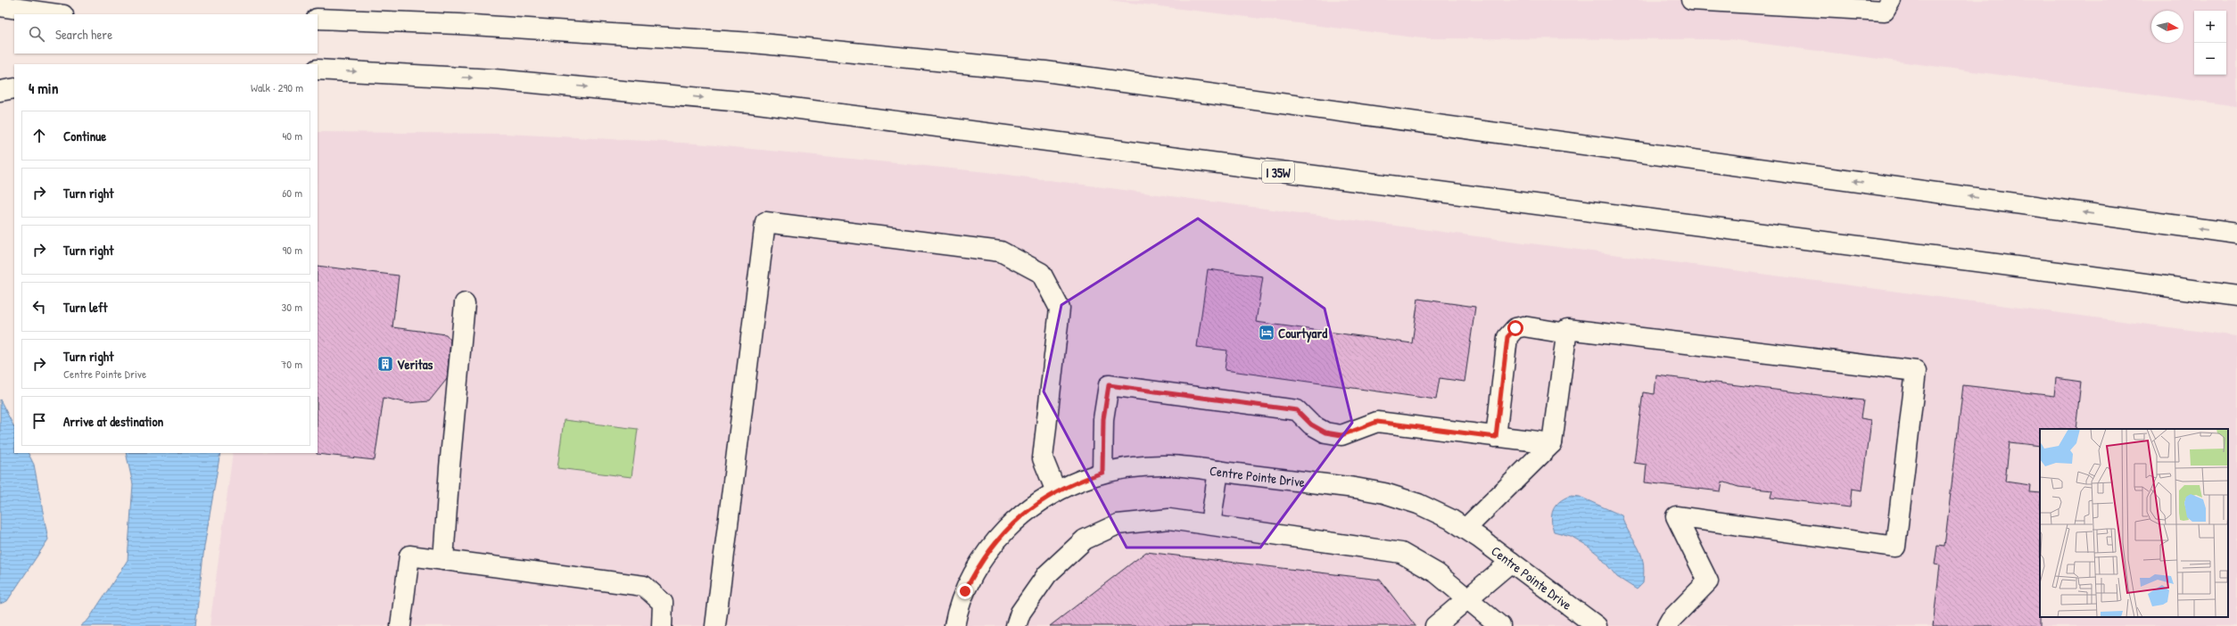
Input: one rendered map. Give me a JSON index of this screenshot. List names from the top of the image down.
{
  "streets": {
    "main road": ["I 35W", "Centre Pointe Drive"]
  },
  "places": {
    "hotel": ["Courtyard"],
    "building": ["Veritas"]
  },
  "north": "right",
  "page": {
    "map_buttons": ["+", "−"],
    "search": "Search here",
    "heading": ["4 min", "Walk · 290 m"],
    "list": [
      ["Continue", "40 m"],
      ["Turn right", "60 m"],
      ["Turn right", "90 m"],
      ["Turn left", "30 m"],
      ["Turn right", "Centre Pointe Drive", "70 m"],
      "Arrive at destination"
    ]
  }
}
